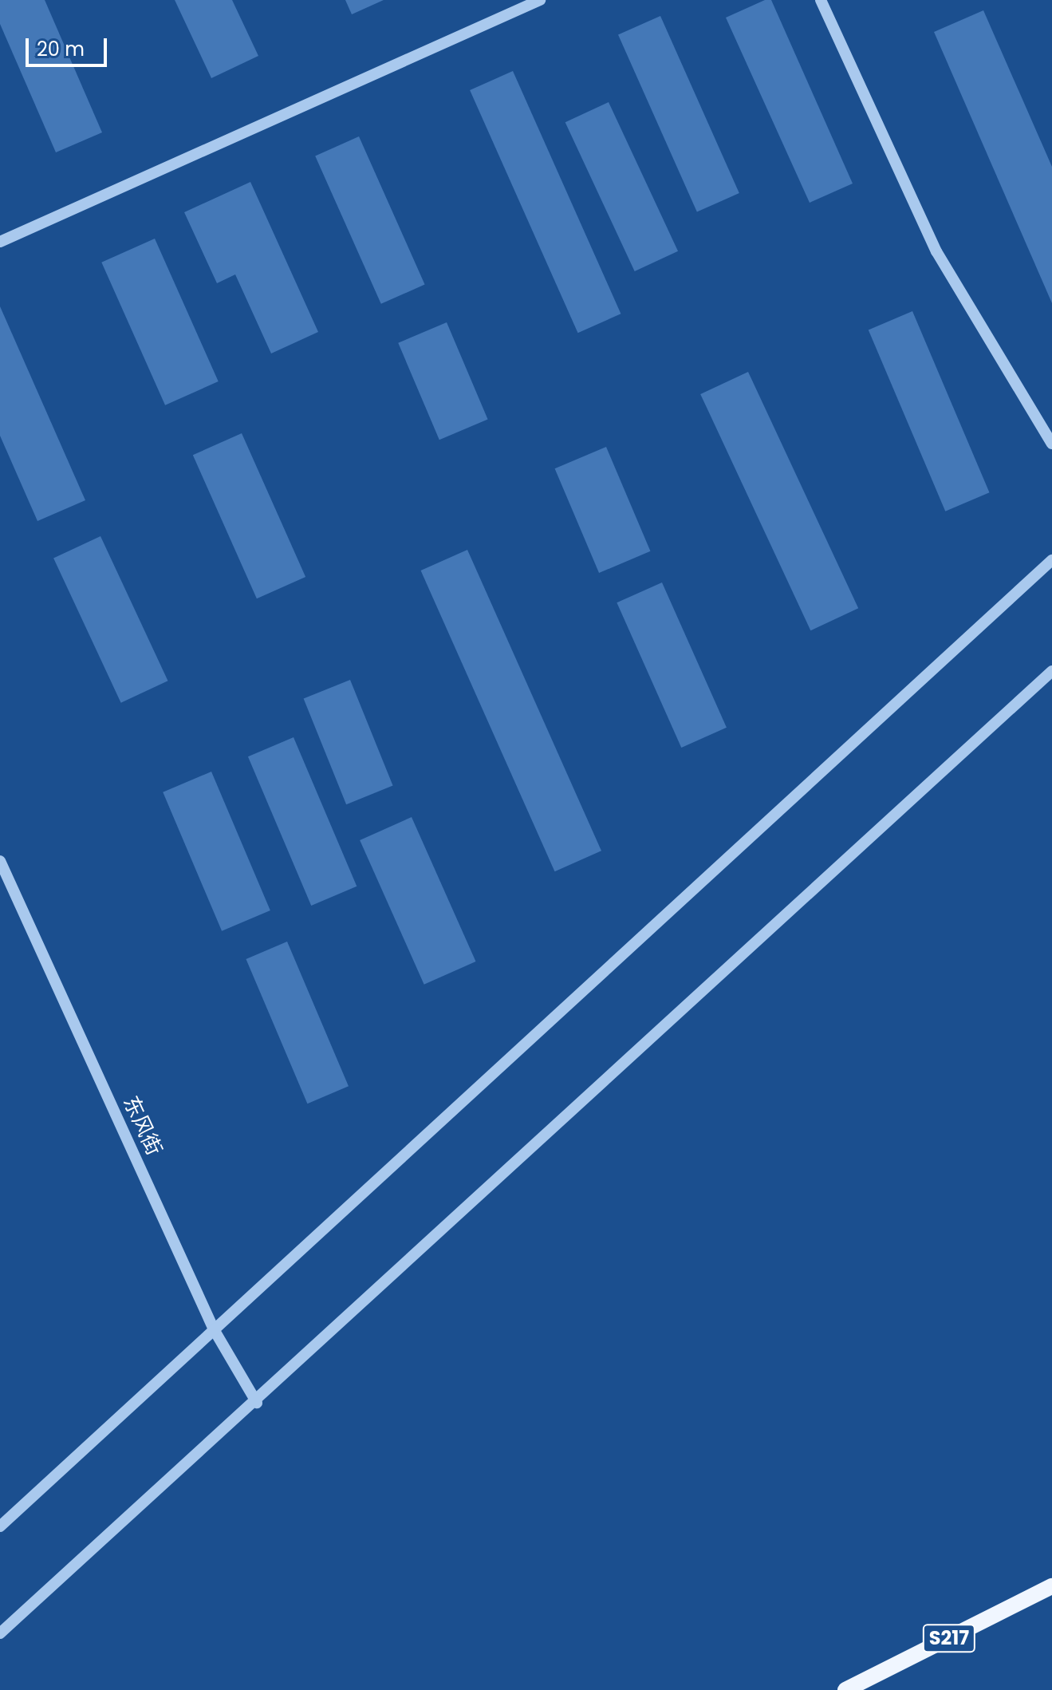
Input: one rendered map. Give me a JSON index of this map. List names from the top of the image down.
{
  "streets": {
    "main road": ["S217"],
    "street": ["东风街"]
  },
  "scale_bar": "20 m"
}
